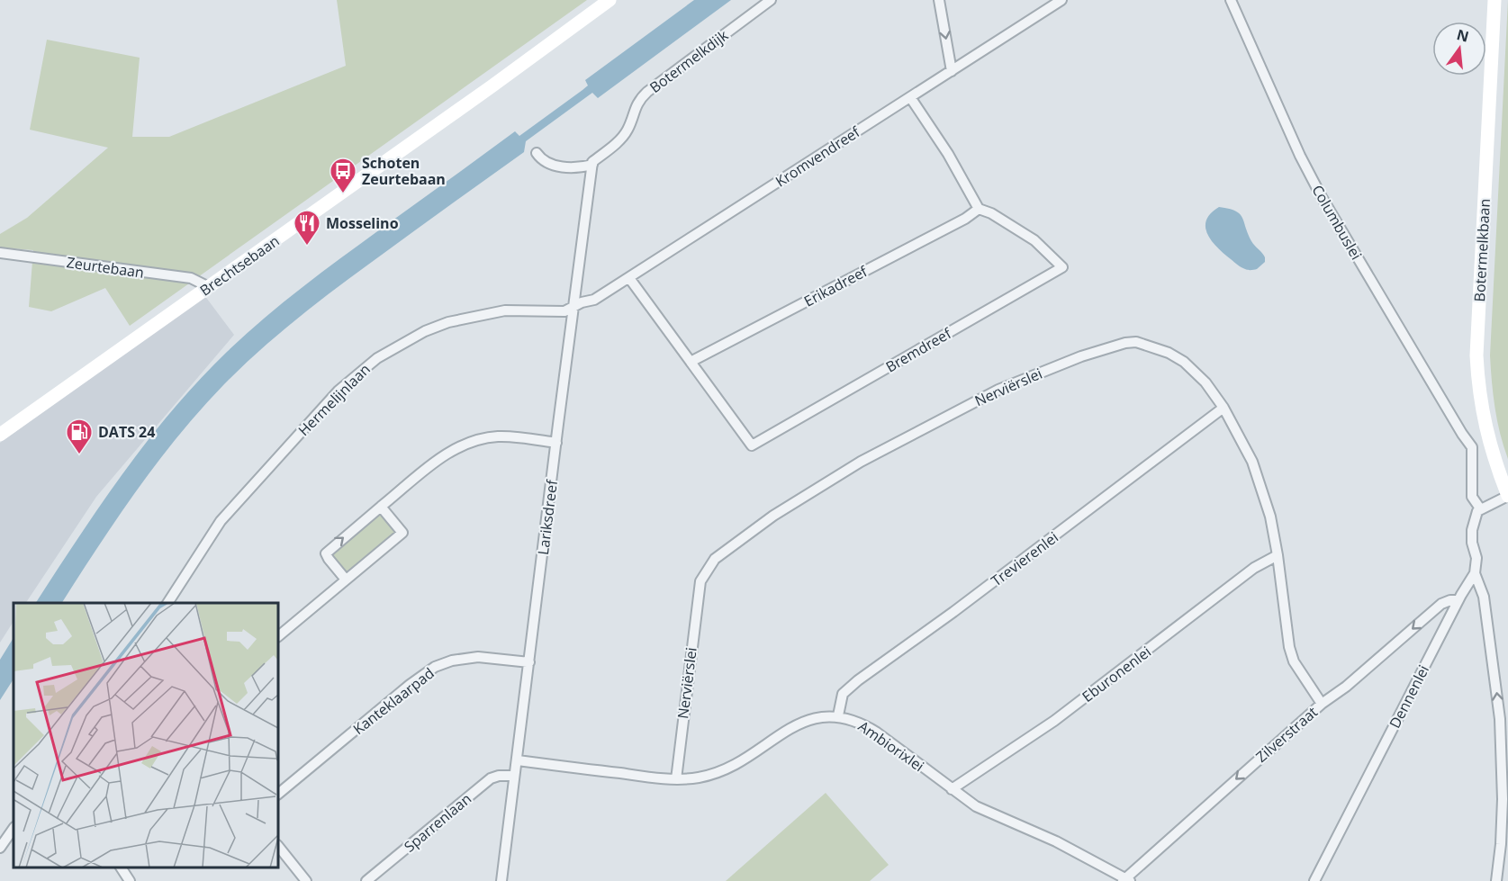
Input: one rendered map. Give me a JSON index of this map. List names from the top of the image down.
{
  "streets": {
    "main road": ["Botermelkbaan", "Brechtsebaan"],
    "street": [
      "Botermelkdijk",
      "Kromvendreef",
      "Columbuslei",
      "Zeurtebaan",
      "Erikadreef",
      "Bremdreef",
      "Nerviërslei",
      "Hermelijnlaan",
      "Lariksdreef",
      "Trevierenlei",
      "Eburonenlei",
      "Dennenlei",
      "Kanteklaarpad",
      "Zilverstraat",
      "Ambiorixlei",
      "Sparrenlaan"
    ]
  },
  "crossings": [
    ["Botermelkdijk", "Lariksdreef"],
    ["Kromvendreef", "Bremdreef"],
    ["Kromvendreef", "Hermelijnlaan"],
    ["Kromvendreef", "Lariksdreef"],
    ["Brechtsebaan", "Zeurtebaan"],
    ["Erikadreef", "Bremdreef"],
    ["Nerviërslei", "Trevierenlei"],
    ["Nerviërslei", "Eburonenlei"],
    ["Nerviërslei", "Zilverstraat"],
    ["Nerviërslei", "Ambiorixlei"],
    ["Hermelijnlaan", "Lariksdreef"],
    ["Lariksdreef", "Kanteklaarpad"],
    ["Lariksdreef", "Ambiorixlei"],
    ["Lariksdreef", "Sparrenlaan"],
    ["Trevierenlei", "Ambiorixlei"],
    ["Eburonenlei", "Ambiorixlei"],
    ["Dennenlei", "Zilverstraat"],
    ["Zilverstraat", "Ambiorixlei"]
  ],
  "one_way": ["Zilverstraat"],
  "places": {
    "bus stop": ["Schoten Zeurtebaan"],
    "restaurant": ["Mosselino"],
    "fuel station": ["DATS 24"]
  },
  "north": "top"
}
